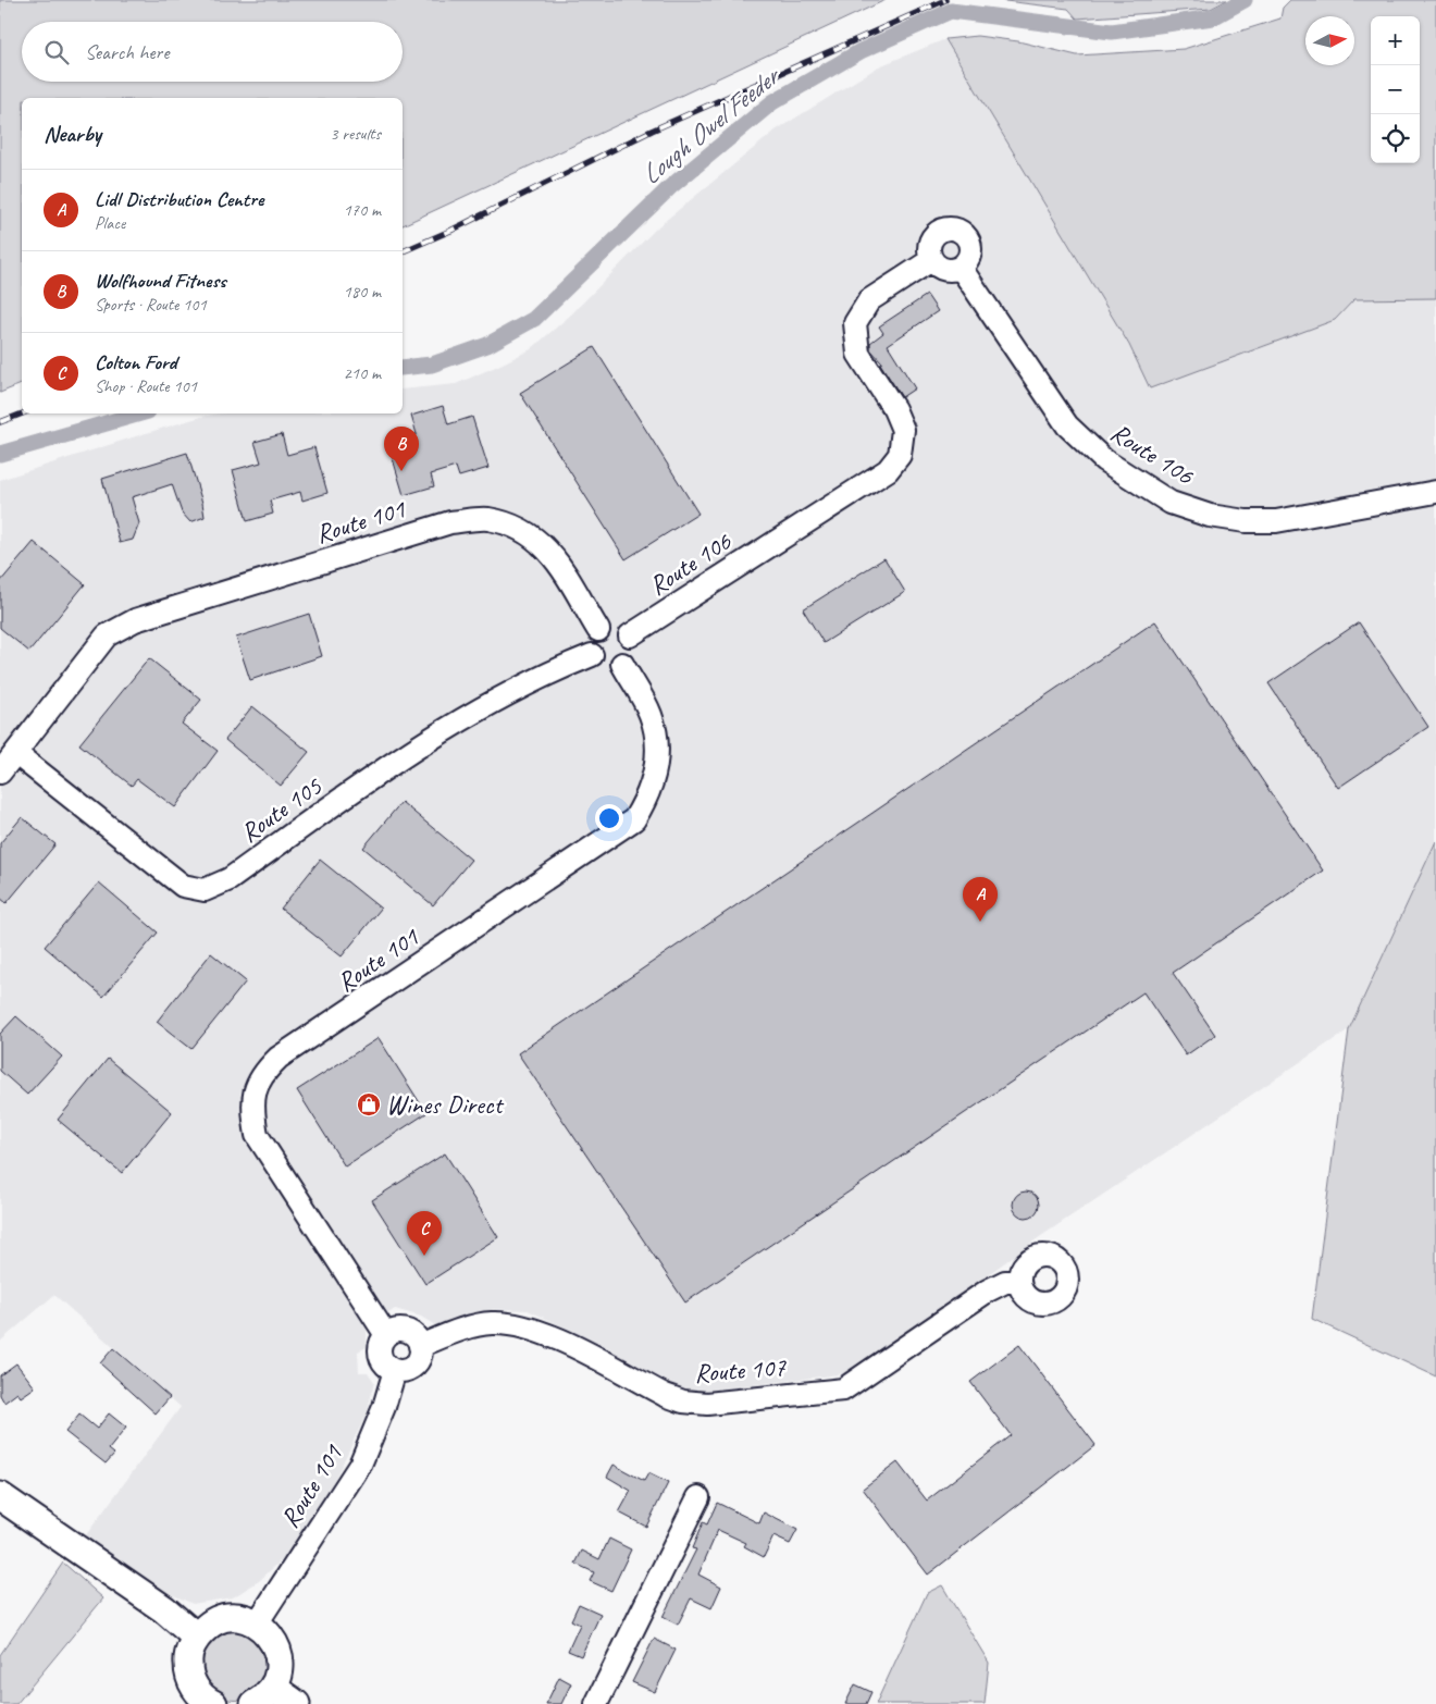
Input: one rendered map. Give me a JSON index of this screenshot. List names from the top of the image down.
{
  "streets": {
    "street": [
      "Route 106",
      "Route 101",
      "Route 105",
      "Route 107"
    ]
  },
  "crossings": [
    ["Route 106", "Route 101"],
    ["Route 106", "Route 105"],
    ["Route 101", "Route 105"],
    ["Route 101", "Route 107"]
  ],
  "water": ["Lough Owel Feeder"],
  "places": {
    "shop": ["Wines Direct"]
  },
  "north": "right",
  "page": {
    "map_buttons": ["+", "−"],
    "search": "Search here",
    "heading": ["Nearby", "3 results"],
    "list": [
      {
        "mark": "A",
        "name": "Lidl Distribution Centre",
        "note": "Place",
        "value": "170 m"
      },
      {
        "mark": "B",
        "name": "Wolfhound Fitness",
        "note": "Sports · Route 101",
        "value": "180 m"
      },
      {
        "mark": "C",
        "name": "Colton Ford",
        "note": "Shop · Route 101",
        "value": "210 m"
      }
    ],
    "pins": ["B", "A", "C"]
  }
}
